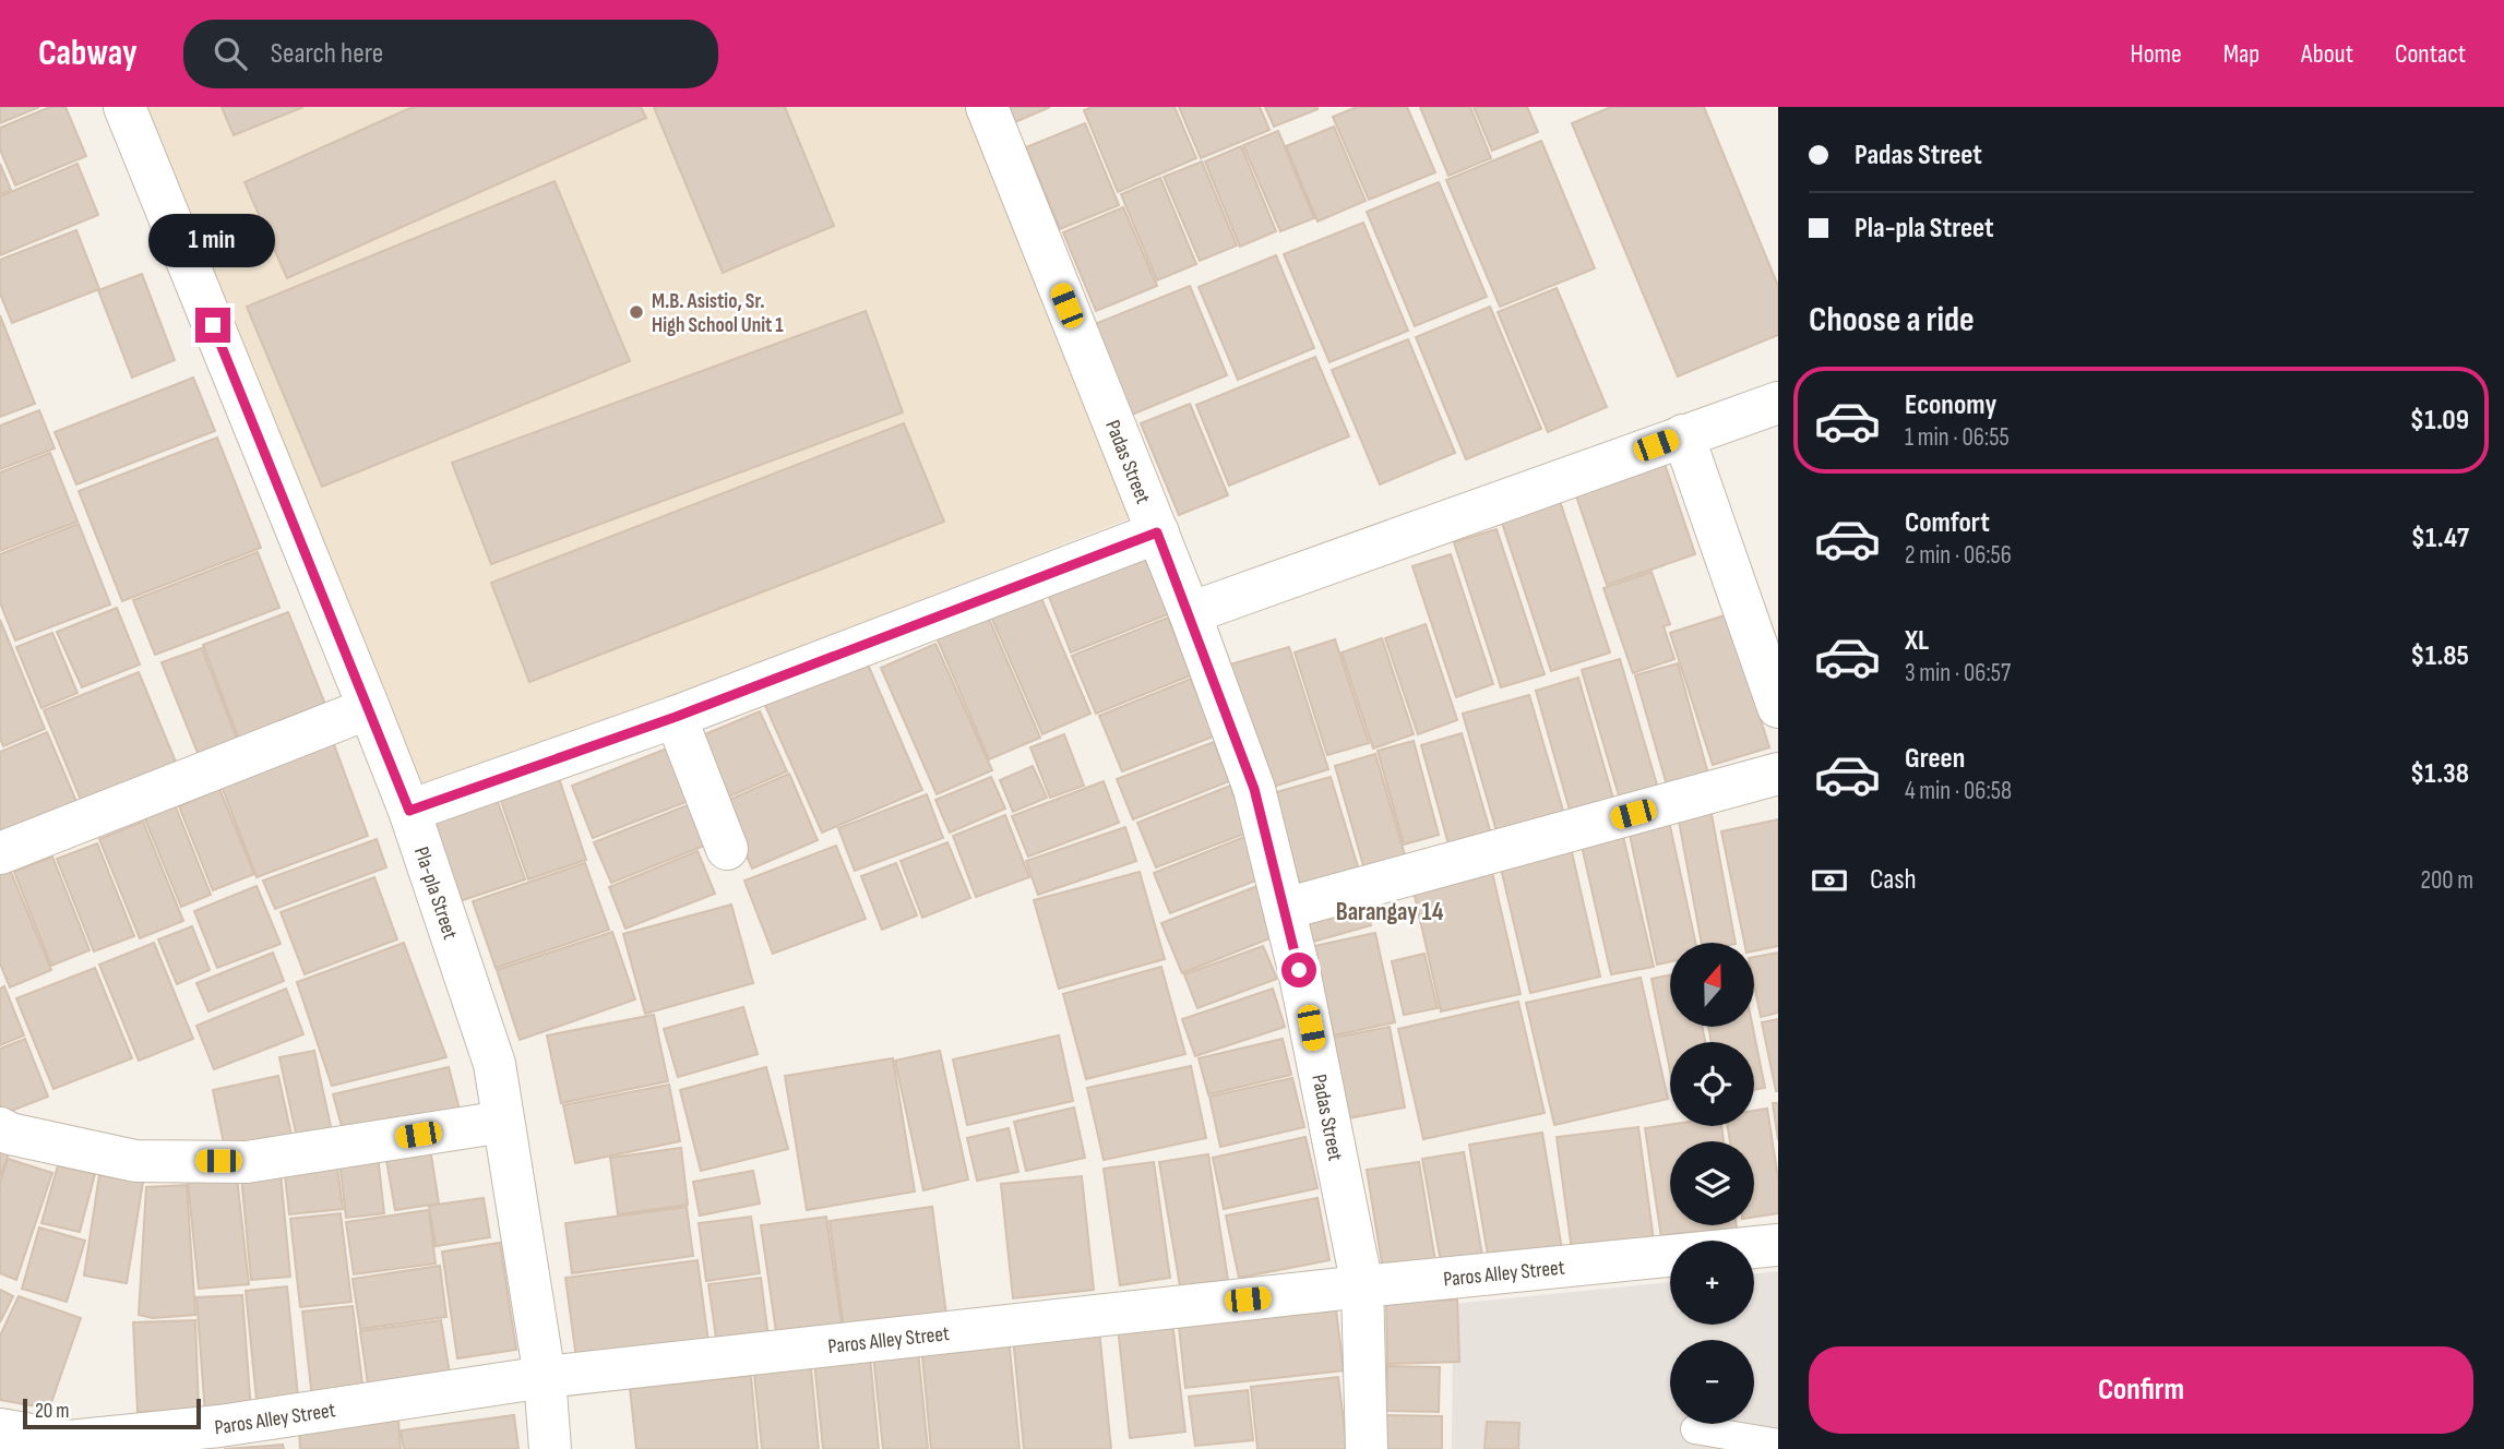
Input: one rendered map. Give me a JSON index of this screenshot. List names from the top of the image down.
{
  "streets": {
    "street": ["Padas Street", "Pla-pla Street", "Paros Alley Street"]
  },
  "crossings": [
    ["Padas Street", "Paros Alley Street"],
    ["Pla-pla Street", "Paros Alley Street"]
  ],
  "districts": ["Barangay 14"],
  "places": ["M.B. Asistio, Sr. High School Unit 1"],
  "scale_bar": "20 m",
  "north": "top",
  "page": {
    "header": "Cabway",
    "search": "Search here",
    "nav": [
      "Home",
      "Map",
      "About",
      "Contact"
    ],
    "banner": ["Padas Street", "Pla-pla Street"],
    "bubble": "1 min",
    "heading": "Choose a ride",
    "list": [
      {
        "name": "Economy",
        "note": "1 min · 06:55",
        "value": "$1.09"
      },
      {
        "name": "Comfort",
        "note": "2 min · 06:56",
        "value": "$1.47"
      },
      {
        "name": "XL",
        "note": "3 min · 06:57",
        "value": "$1.85"
      },
      {
        "name": "Green",
        "note": "4 min · 06:58",
        "value": "$1.38"
      }
    ],
    "pay": ["Cash", "200 m"],
    "map_buttons": ["+", "−"],
    "buttons": "Confirm",
    "scale": "20 m"
  }
}
